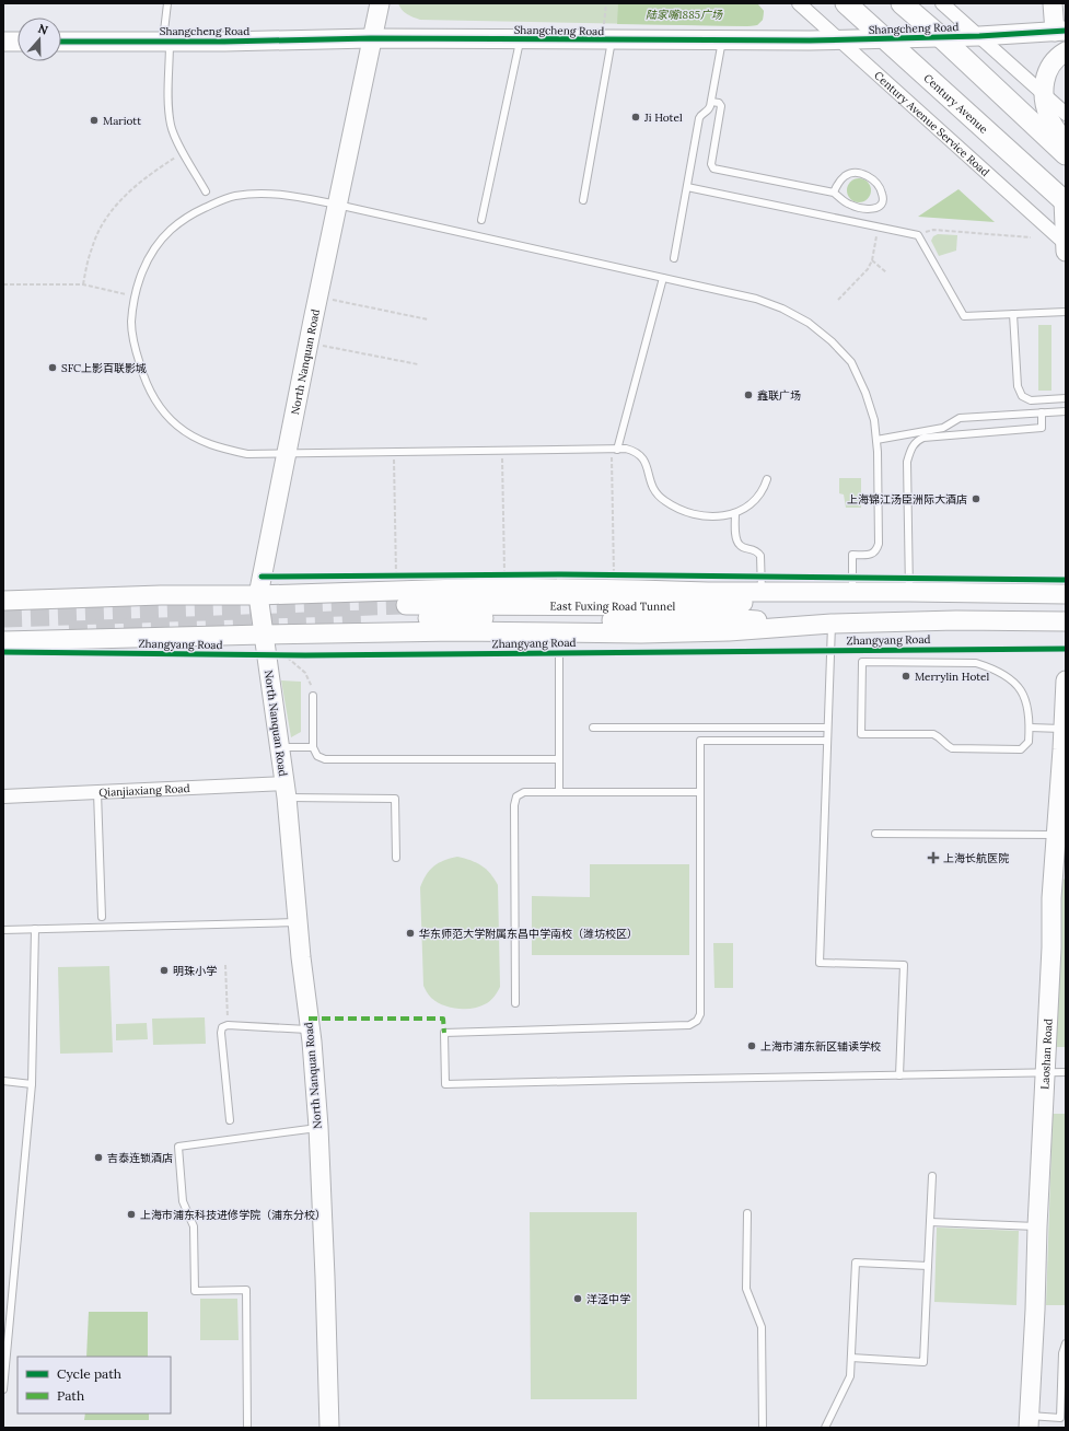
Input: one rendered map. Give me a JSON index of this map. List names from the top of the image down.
{
  "streets": {
    "main road": ["Century Avenue"],
    "street": [
      "Shangcheng Road",
      "Century Avenue Service Road",
      "North Nanquan Road",
      "East Fuxing Road Tunnel",
      "Zhangyang Road",
      "Qianjiaxiang Road",
      "Laoshan Road"
    ]
  },
  "crossings": [
    ["Shangcheng Road", "Century Avenue"],
    ["Shangcheng Road", "Century Avenue Service Road"],
    ["Shangcheng Road", "North Nanquan Road"],
    ["North Nanquan Road", "Zhangyang Road"],
    ["North Nanquan Road", "Qianjiaxiang Road"],
    ["East Fuxing Road Tunnel", "Zhangyang Road"]
  ],
  "parks": ["陆家嘴1885广场"],
  "places": {
    "other": [
      "Ji Hotel",
      "Mariott",
      "SFC上影百联影城",
      "鑫联广场",
      "上海锦江汤臣洲际大酒店",
      "Merrylin Hotel",
      "华东师范大学附属东昌中学南校（潍坊校区）",
      "明珠小学",
      "上海市浦东新区辅读学校",
      "吉泰连锁酒店",
      "上海市浦东科技进修学院（浦东分校）",
      "洋泾中学"
    ],
    "health": ["上海长航医院"]
  },
  "legend": ["Cycle path", "Path"],
  "north": "top"
}
